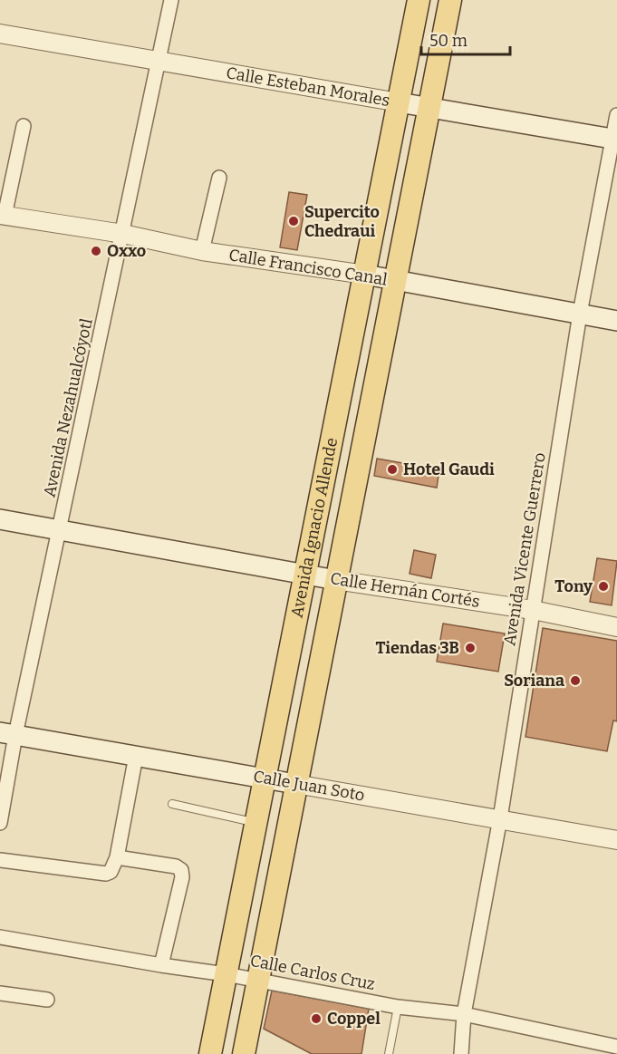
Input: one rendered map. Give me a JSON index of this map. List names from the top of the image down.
{
  "streets": {
    "main road": [
      "Calle Esteban Morales",
      "Calle Francisco Canal",
      "Avenida Ignacio Allende",
      "Calle Hernán Cortés",
      "Calle Juan Soto"
    ],
    "street": ["Avenida Nezahualcóyotl", "Avenida Vicente Guerrero", "Calle Carlos Cruz"]
  },
  "crossings": [
    ["Calle Esteban Morales", "Avenida Nezahualcóyotl"],
    ["Calle Esteban Morales", "Avenida Ignacio Allende"],
    ["Calle Esteban Morales", "Avenida Vicente Guerrero"],
    ["Calle Francisco Canal", "Avenida Nezahualcóyotl"],
    ["Calle Francisco Canal", "Avenida Ignacio Allende"],
    ["Calle Francisco Canal", "Avenida Vicente Guerrero"],
    ["Avenida Nezahualcóyotl", "Calle Hernán Cortés"],
    ["Avenida Nezahualcóyotl", "Calle Juan Soto"],
    ["Avenida Ignacio Allende", "Calle Hernán Cortés"],
    ["Avenida Ignacio Allende", "Calle Juan Soto"],
    ["Avenida Ignacio Allende", "Calle Carlos Cruz"],
    ["Avenida Vicente Guerrero", "Calle Hernán Cortés"],
    ["Avenida Vicente Guerrero", "Calle Juan Soto"],
    ["Avenida Vicente Guerrero", "Calle Carlos Cruz"]
  ],
  "places": [
    "Supercito Chedraui",
    "Oxxo",
    "Hotel Gaudi",
    "Tony",
    "Tiendas 3B",
    "Soriana",
    "Coppel"
  ],
  "scale_bar": "50 m"
}
